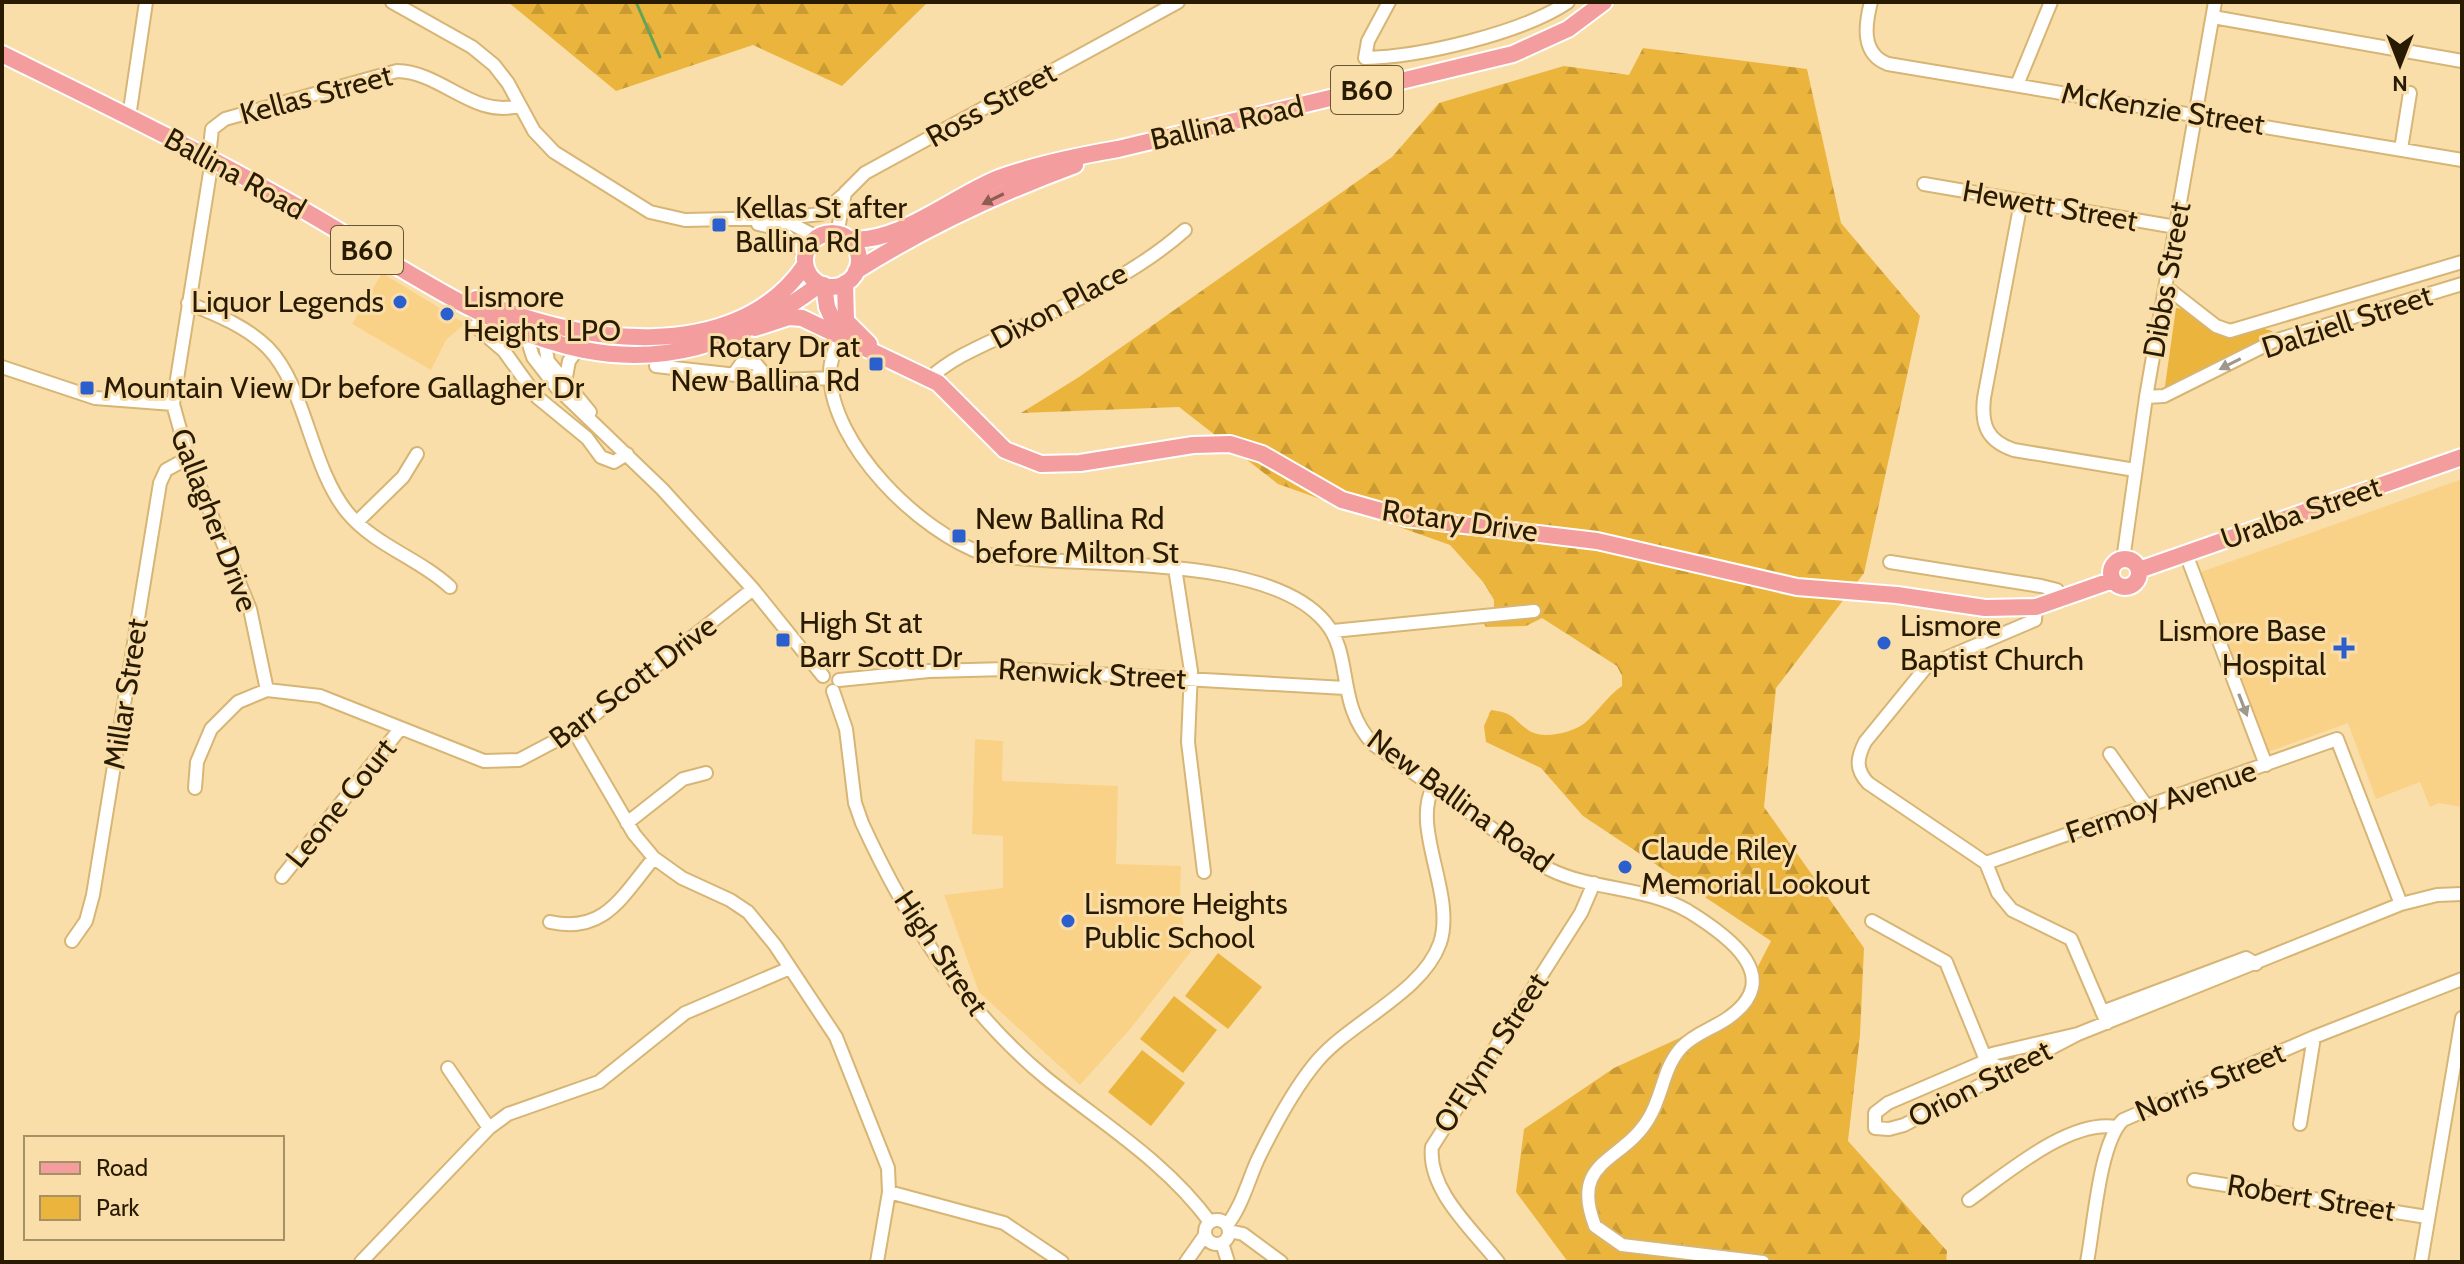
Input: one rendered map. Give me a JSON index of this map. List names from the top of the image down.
{
  "streets": {
    "main road": [
      "B60",
      "Ballina Road",
      "Uralba Street",
      "Rotary Drive"
    ],
    "street": [
      "Kellas Street",
      "Ross Street",
      "McKenzie Street",
      "Hewett Street",
      "Dibbs Street",
      "Dixon Place",
      "Dalziell Street",
      "Gallagher Drive",
      "Renwick Street",
      "Barr Scott Drive",
      "Millar Street",
      "New Ballina Road",
      "Fermoy Avenue",
      "Leone Court",
      "High Street",
      "O'Flynn Street",
      "Norris Street",
      "Orion Street",
      "Robert Street"
    ]
  },
  "crossings": [
    ["B60", "Ballina Road"],
    ["B60", "Rotary Drive"],
    ["Kellas Street", "Ballina Road"],
    ["Kellas Street", "Gallagher Drive"],
    ["McKenzie Street", "Dibbs Street"],
    ["Ballina Road", "Gallagher Drive"],
    ["Ballina Road", "Rotary Drive"],
    ["Hewett Street", "Dibbs Street"],
    ["Dibbs Street", "Dalziell Street"],
    ["Dibbs Street", "Uralba Street"],
    ["Dixon Place", "Rotary Drive"],
    ["Uralba Street", "Rotary Drive"],
    ["Uralba Street", "Fermoy Avenue"],
    ["Gallagher Drive", "Barr Scott Drive"],
    ["Gallagher Drive", "Millar Street"],
    ["Renwick Street", "New Ballina Road"],
    ["Renwick Street", "High Street"],
    ["Barr Scott Drive", "Leone Court"],
    ["Barr Scott Drive", "High Street"],
    ["New Ballina Road", "O'Flynn Street"],
    ["Fermoy Avenue", "Orion Street"]
  ],
  "one_way": ["Dalziell Street"],
  "places": {
    "transit": [
      "Kellas St after Ballina Rd",
      "Rotary Dr at New Ballina Rd",
      "Mountain View Dr before Gallagher Dr",
      "New Ballina Rd before Milton St",
      "High St at Barr Scott Dr"
    ],
    "other": [
      "Liquor Legends",
      "Lismore Heights LPO",
      "Lismore Baptist Church",
      "Claude Riley Memorial Lookout",
      "Lismore Heights Public School"
    ],
    "health": ["Lismore Base Hospital"]
  },
  "legend": ["Road", "Park"],
  "north": "bottom"
}
